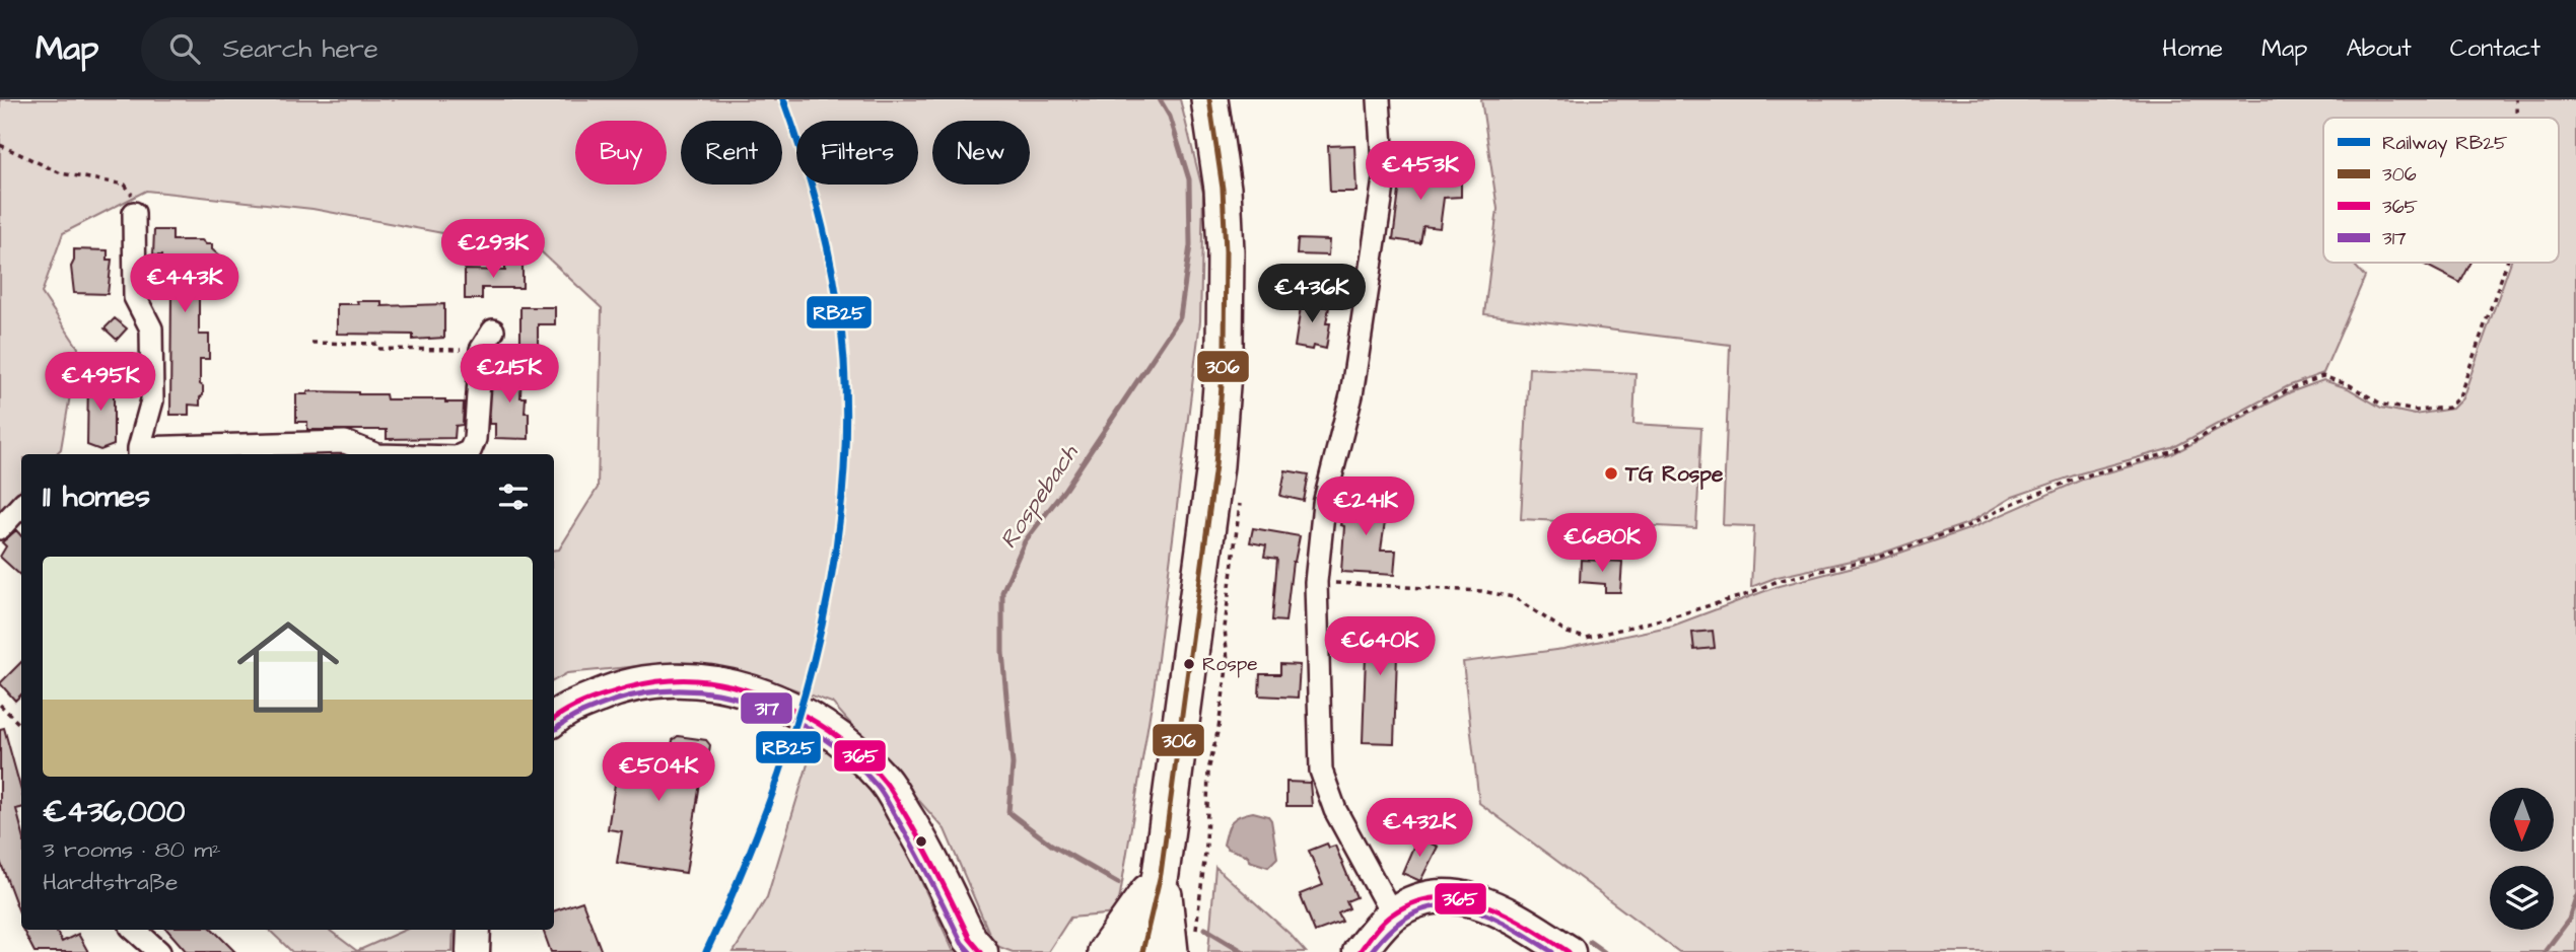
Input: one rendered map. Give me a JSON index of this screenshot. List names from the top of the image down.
{
  "water": ["Rospebach"],
  "places": ["TG Rospe", "Rospe"],
  "lines": [
    "rail line RB25",
    "transit line 306",
    "transit line 365",
    "transit line 317"
  ],
  "legend": [
    "Railway RB25",
    "306",
    "365",
    "317"
  ],
  "north": "bottom",
  "page": {
    "header": "Map",
    "search": "Search here",
    "nav": [
      "Home",
      "Map",
      "About",
      "Contact"
    ],
    "chip": [
      "Buy",
      "Rent",
      "Filters",
      "New"
    ],
    "price": [
      "€453K",
      "€293K",
      "€443K",
      "€436K",
      "€215K",
      "€495K",
      "€241K",
      "€680K",
      "€640K",
      "€504K",
      "€432K"
    ],
    "heading": "11 homes",
    "list": [
      {
        "name": "€436,000",
        "note": "3 rooms · 80 m² · Hardtstraße"
      }
    ]
  }
}
